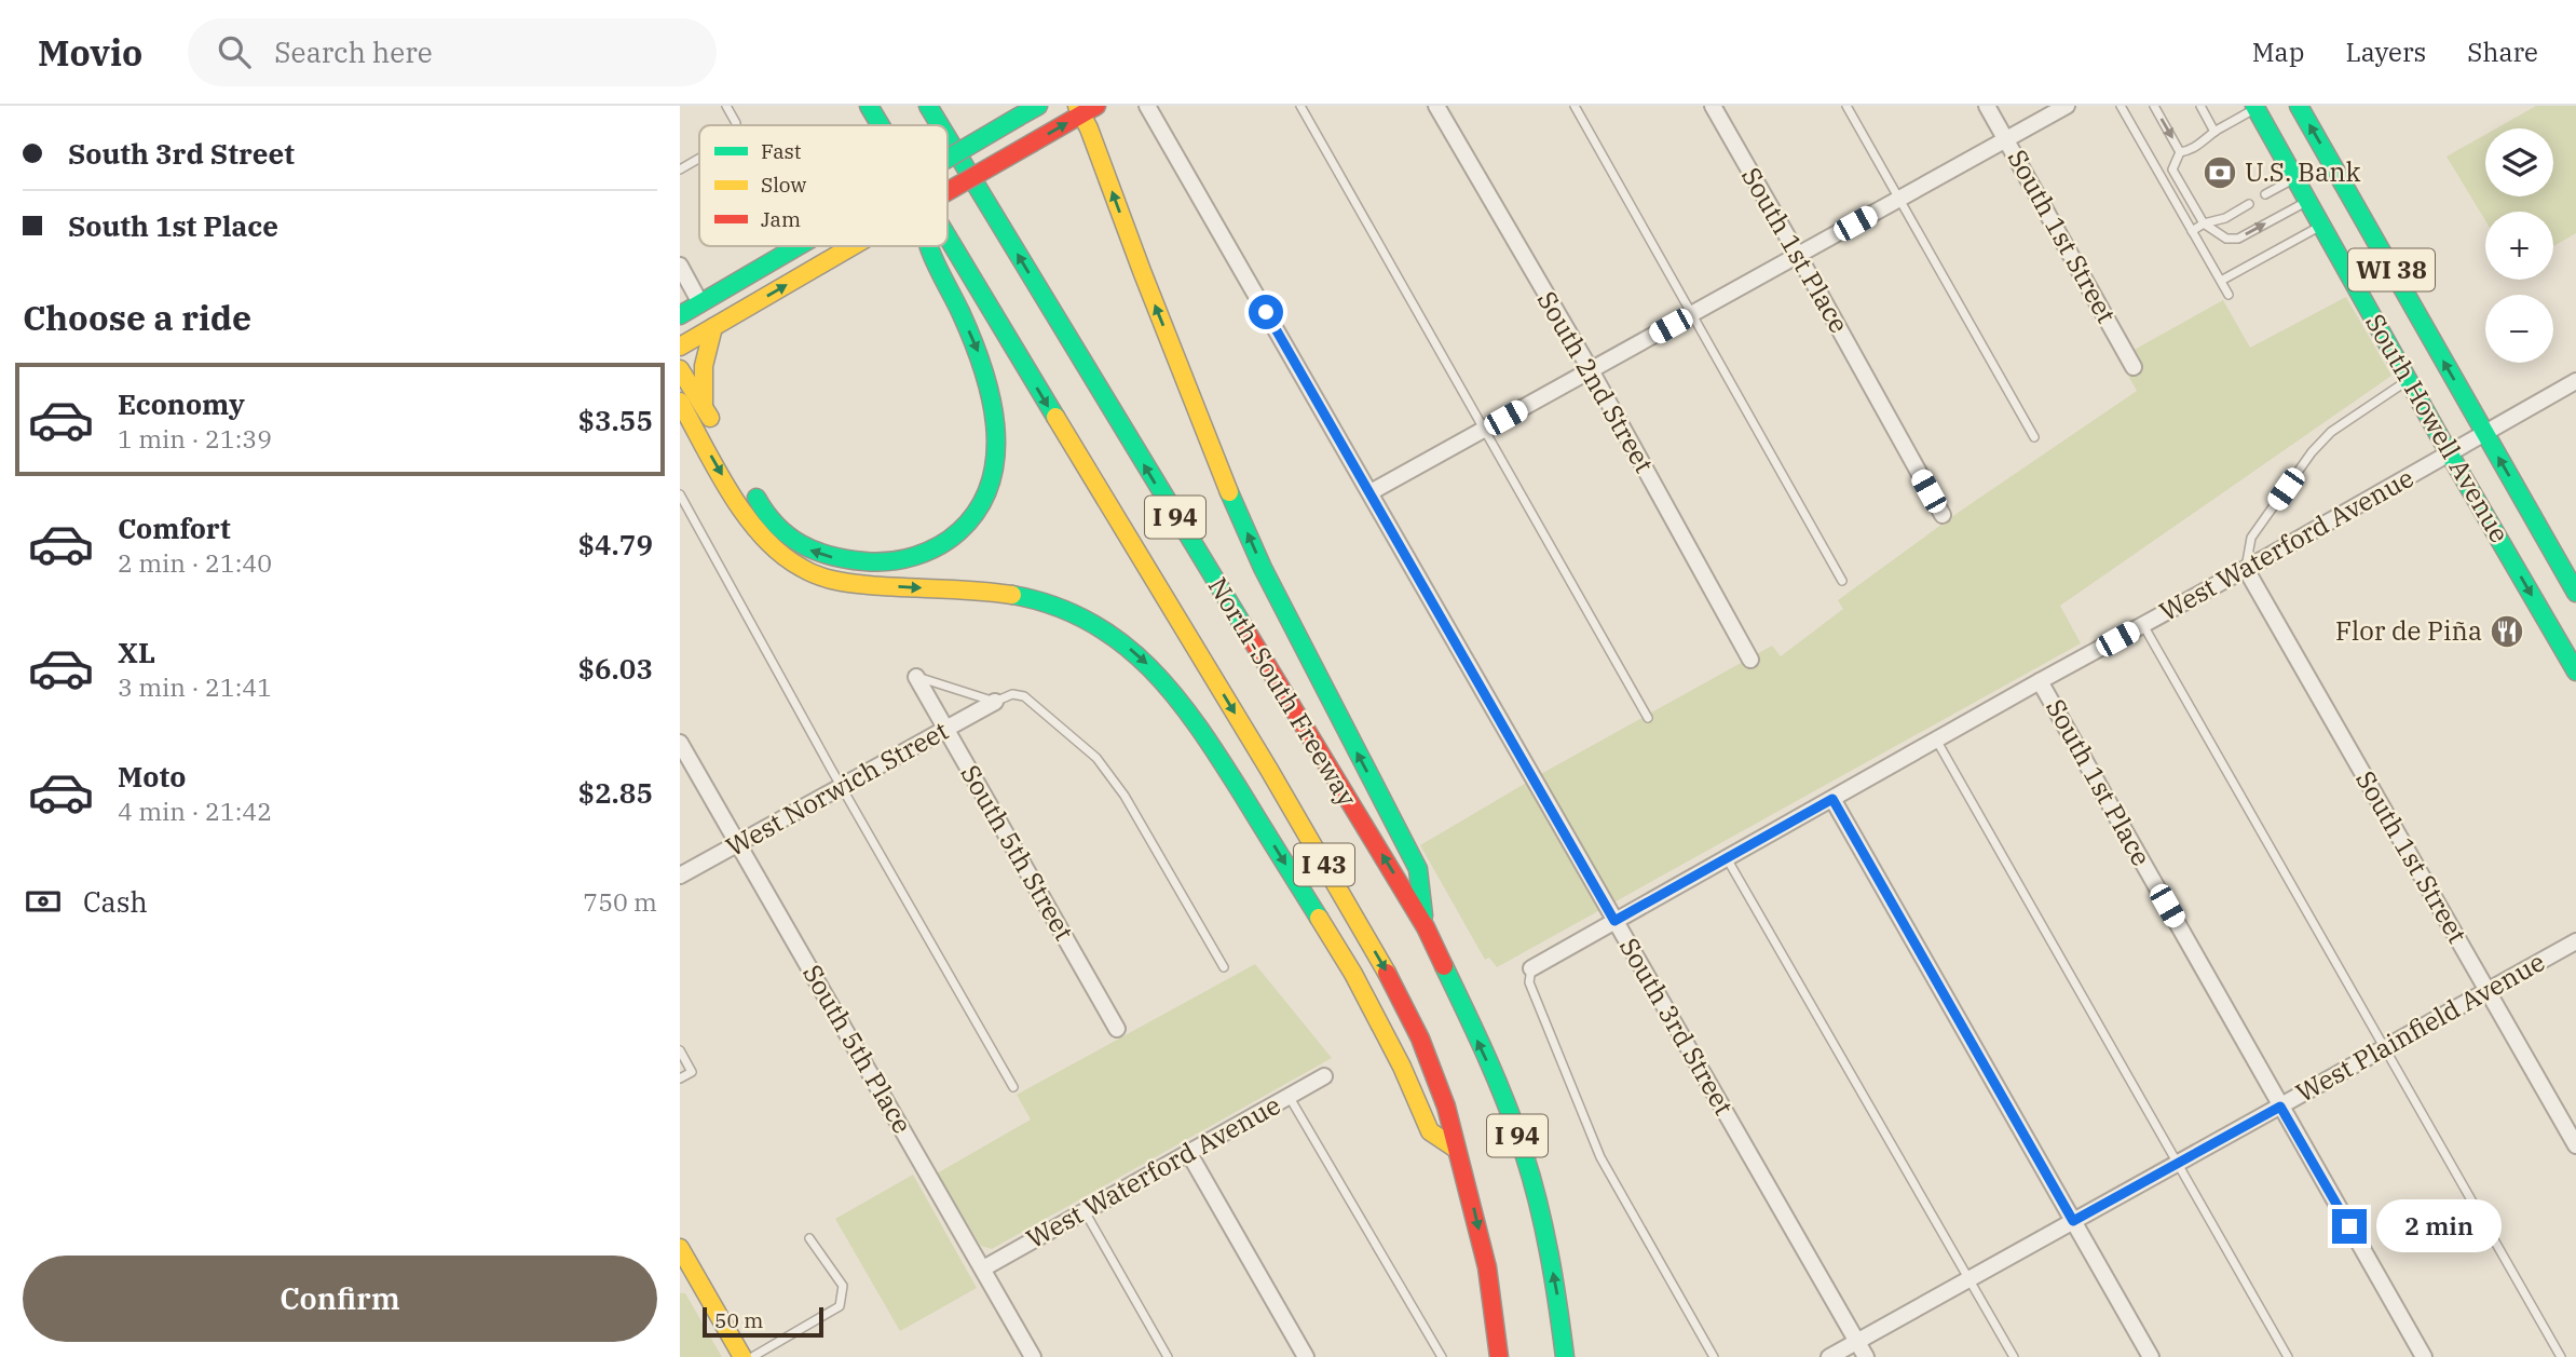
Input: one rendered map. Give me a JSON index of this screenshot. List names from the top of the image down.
{
  "streets": {
    "main road": [
      "WI 38",
      "South Howell Avenue",
      "I 94",
      "North-South Freeway",
      "I 43"
    ],
    "street": [
      "South 1st Street",
      "South 1st Place",
      "South 2nd Street",
      "West Waterford Avenue",
      "West Norwich Street",
      "South 5th Street",
      "South 3rd Street",
      "West Plainfield Avenue",
      "South 5th Place"
    ]
  },
  "crossings": [
    ["South 1st Street", "West Waterford Avenue"],
    ["South 1st Street", "West Plainfield Avenue"],
    ["South 1st Place", "West Waterford Avenue"],
    ["South 1st Place", "West Plainfield Avenue"],
    ["South Howell Avenue", "West Waterford Avenue"],
    ["West Waterford Avenue", "South 3rd Street"],
    ["West Waterford Avenue", "South 5th Place"],
    ["West Norwich Street", "South 5th Street"],
    ["West Norwich Street", "South 5th Place"],
    ["South 3rd Street", "West Plainfield Avenue"]
  ],
  "places": {
    "bank": ["U.S. Bank"],
    "restaurant": ["Flor de Piña"]
  },
  "legend": ["Fast", "Slow", "Jam"],
  "scale_bar": "50 m",
  "page": {
    "header": "Movio",
    "search": "Search here",
    "nav": ["Map", "Layers", "Share"],
    "banner": ["South 3rd Street", "South 1st Place"],
    "map_buttons": ["+", "−"],
    "heading": "Choose a ride",
    "list": [
      {
        "name": "Economy",
        "note": "1 min · 21:39",
        "value": "$3.55"
      },
      {
        "name": "Comfort",
        "note": "2 min · 21:40",
        "value": "$4.79"
      },
      {
        "name": "XL",
        "note": "3 min · 21:41",
        "value": "$6.03"
      },
      {
        "name": "Moto",
        "note": "4 min · 21:42",
        "value": "$2.85"
      }
    ],
    "pay": ["Cash", "750 m"],
    "bubble": "2 min",
    "buttons": "Confirm",
    "scale": "50 m"
  }
}
